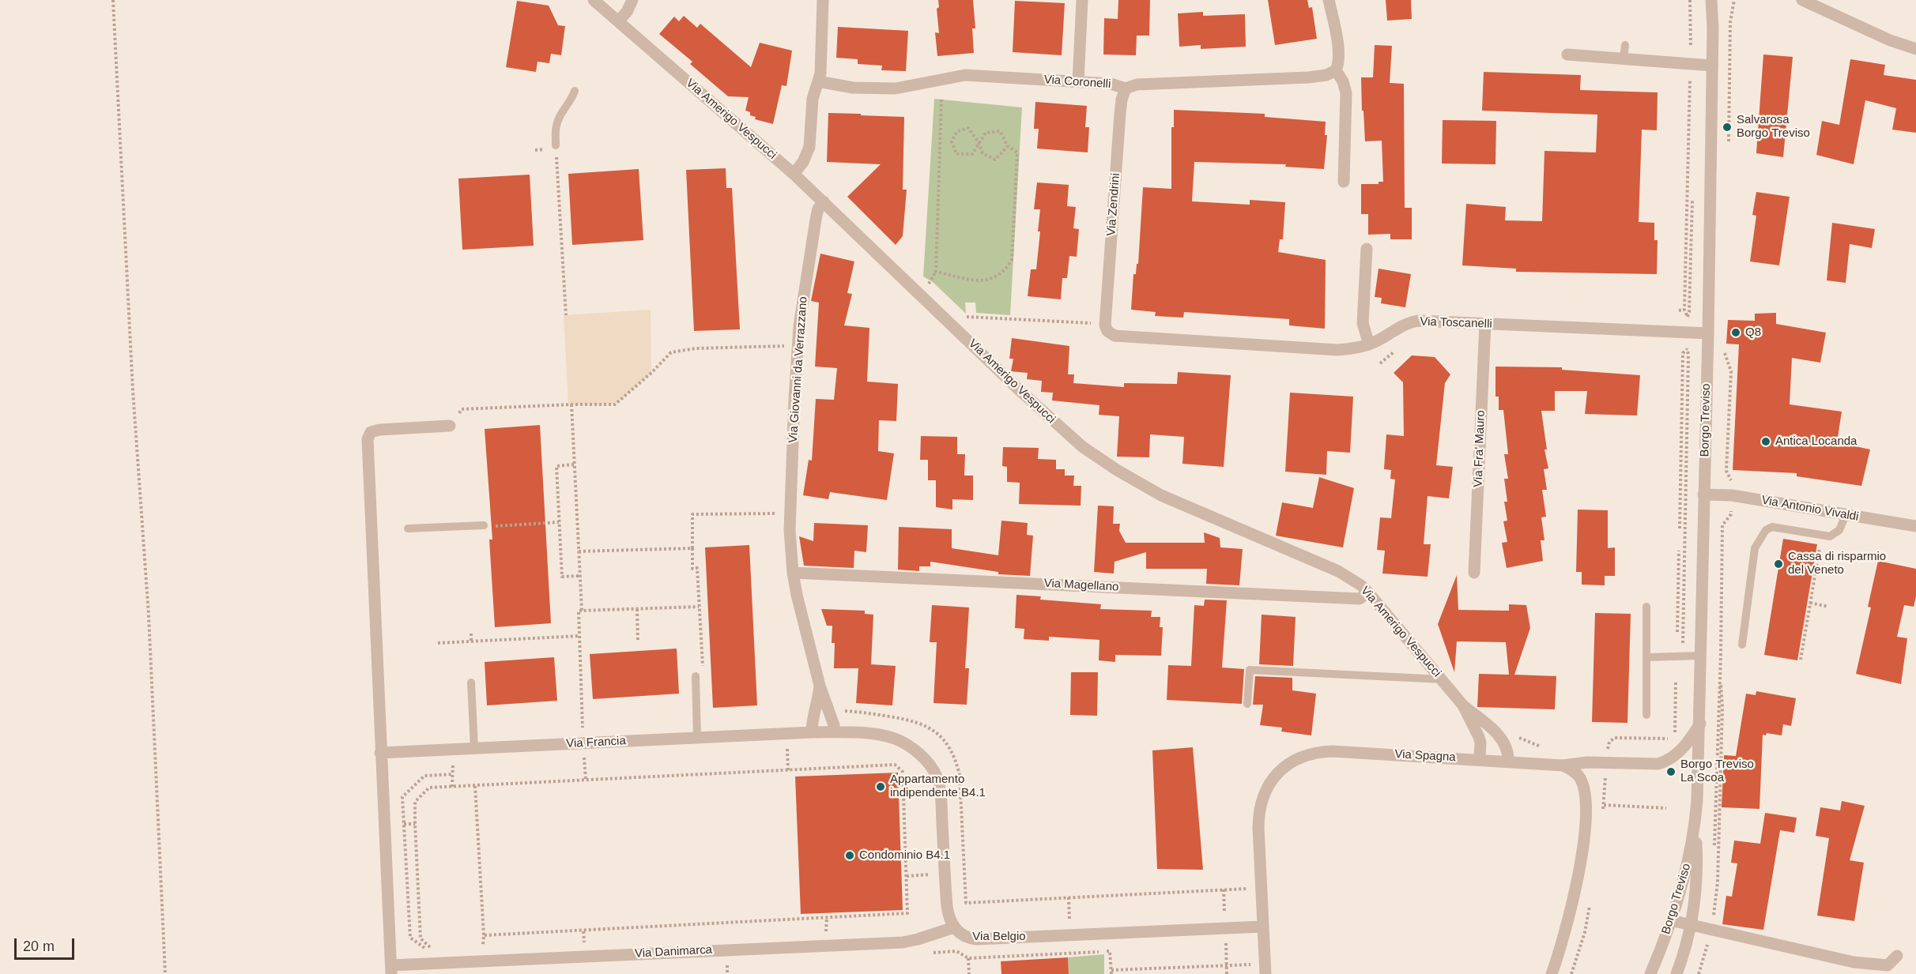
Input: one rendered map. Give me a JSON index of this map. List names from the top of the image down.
{
  "streets": {
    "street": [
      "Via Coronelli",
      "Via Amerigo Vespucci",
      "Via Zendrini",
      "Via Toscanelli",
      "Via Giovanni da Verrazzano",
      "Borgo Treviso",
      "Via Fra' Mauro",
      "Via Antonio Vivaldi",
      "Via Magellano",
      "Via Francia",
      "Via Spagna",
      "Via Belgio",
      "Via Danimarca"
    ]
  },
  "crossings": [
    ["Via Coronelli", "Via Zendrini"],
    ["Via Amerigo Vespucci", "Via Giovanni da Verrazzano"],
    ["Via Amerigo Vespucci", "Via Magellano"],
    ["Via Zendrini", "Via Toscanelli"],
    ["Via Toscanelli", "Borgo Treviso"],
    ["Via Toscanelli", "Via Fra' Mauro"],
    ["Borgo Treviso", "Via Antonio Vivaldi"],
    ["Borgo Treviso", "Via Spagna"],
    ["Via Spagna", "Via Belgio"],
    ["Via Belgio", "Via Danimarca"]
  ],
  "places": [
    "Salvarosa Borgo Treviso",
    "Q8",
    "Antica Locanda",
    "Cassa di risparmio del Veneto",
    "Borgo Treviso La Scoa",
    "Appartamento indipendente B4.1",
    "Condominio B4.1"
  ],
  "scale_bar": "20 m"
}
